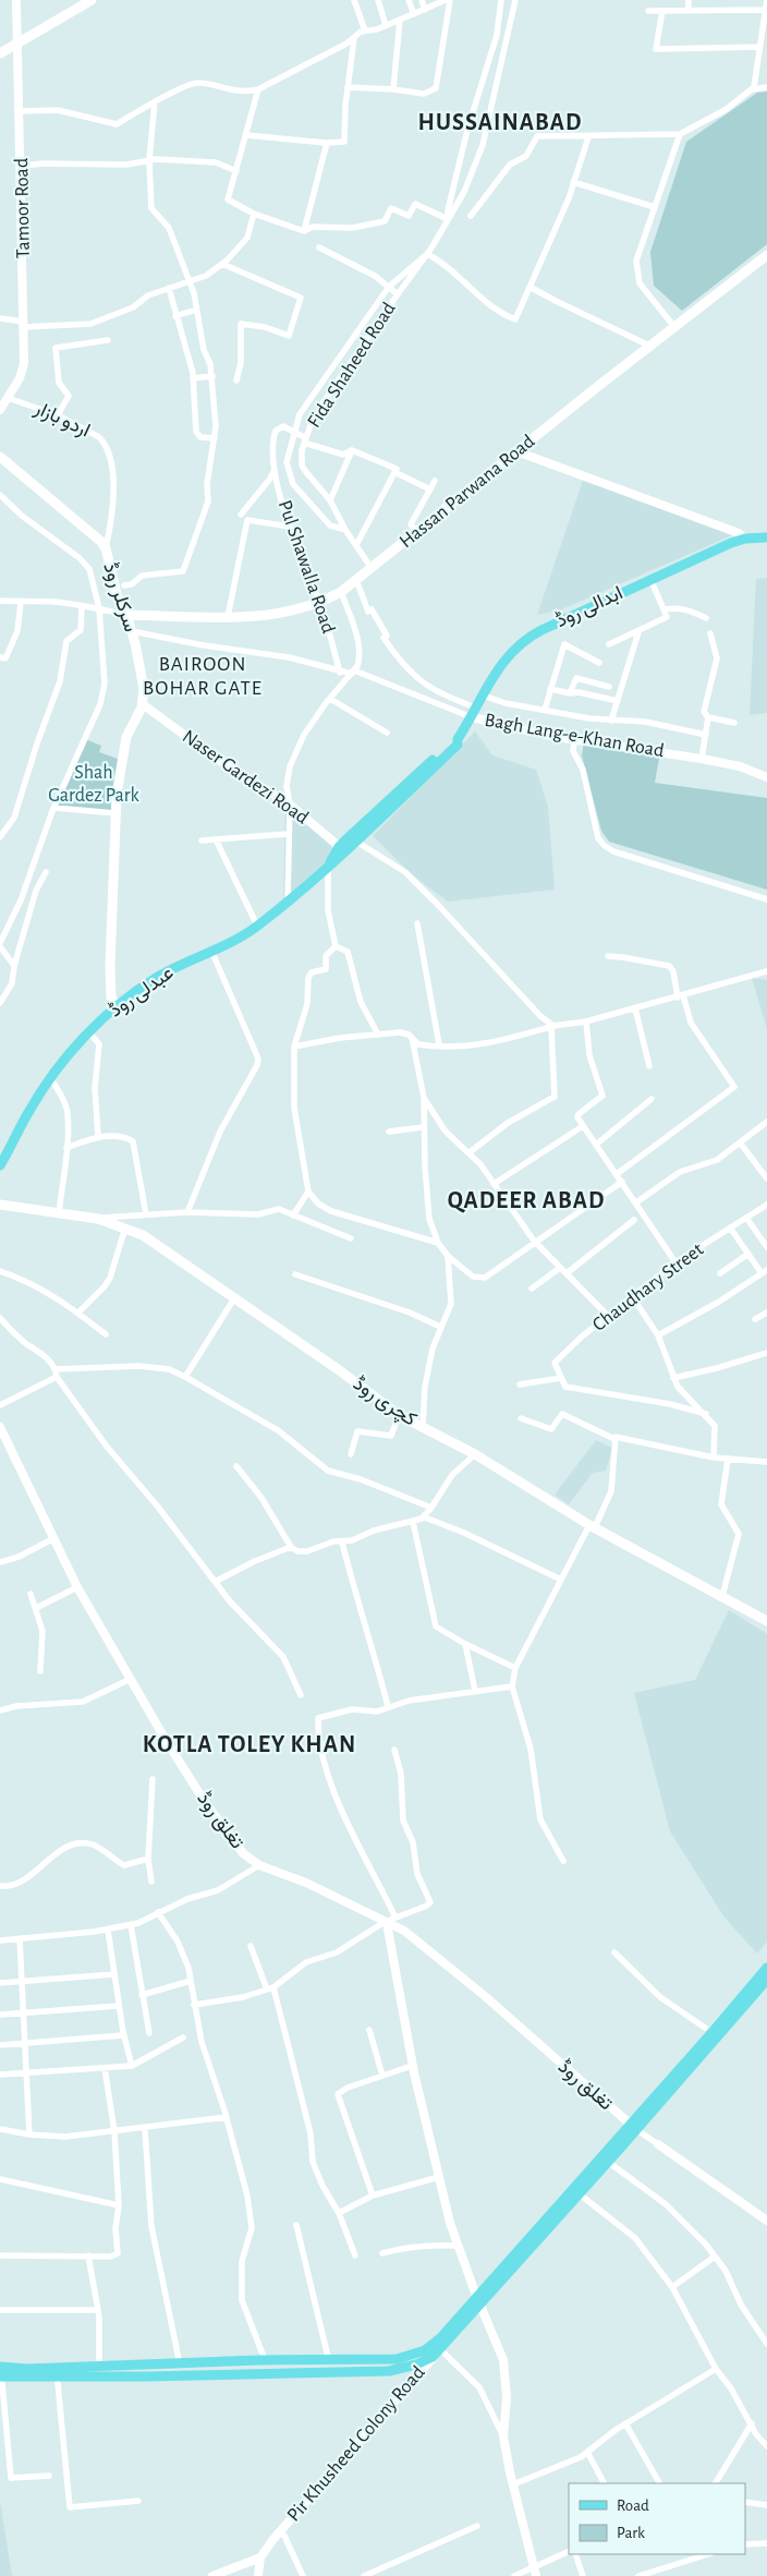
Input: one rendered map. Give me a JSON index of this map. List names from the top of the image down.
{
  "streets": {
    "main road": [
      "Hassan Parwana Road",
      "سرکلر روڈ",
      "ابدالی روڈ",
      "عبدلی روڈ",
      "کچری روڈ"
    ],
    "street": [
      "Tamoor Road",
      "Fida Shaheed Road",
      "اردو بازار",
      "Pul Shawalla Road",
      "Bagh Lang-e-Khan Road",
      "Naser Gardezi Road",
      "Chaudhary Street",
      "تغلق روڈ",
      "Pir Khusheed Colony Road"
    ]
  },
  "crossings": [
    ["Tamoor Road", "اردو بازار"],
    ["Fida Shaheed Road", "Hassan Parwana Road"],
    ["اردو بازار", "سرکلر روڈ"],
    ["Hassan Parwana Road", "Pul Shawalla Road"],
    ["Hassan Parwana Road", "سرکلر روڈ"],
    ["Pul Shawalla Road", "Bagh Lang-e-Khan Road"],
    ["سرکلر روڈ", "Bagh Lang-e-Khan Road"],
    ["سرکلر روڈ", "Naser Gardezi Road"],
    ["سرکلر روڈ", "عبدلی روڈ"],
    ["ابدالی روڈ", "Bagh Lang-e-Khan Road"],
    ["ابدالی روڈ", "عبدلی روڈ"],
    ["Naser Gardezi Road", "عبدلی روڈ"]
  ],
  "districts": [
    "HUSSAINABAD",
    "BAIROON BOHAR GATE",
    "QADEER ABAD",
    "KOTLA TOLEY KHAN"
  ],
  "parks": ["Shah Gardez Park"],
  "legend": ["Road", "Park"]
}
